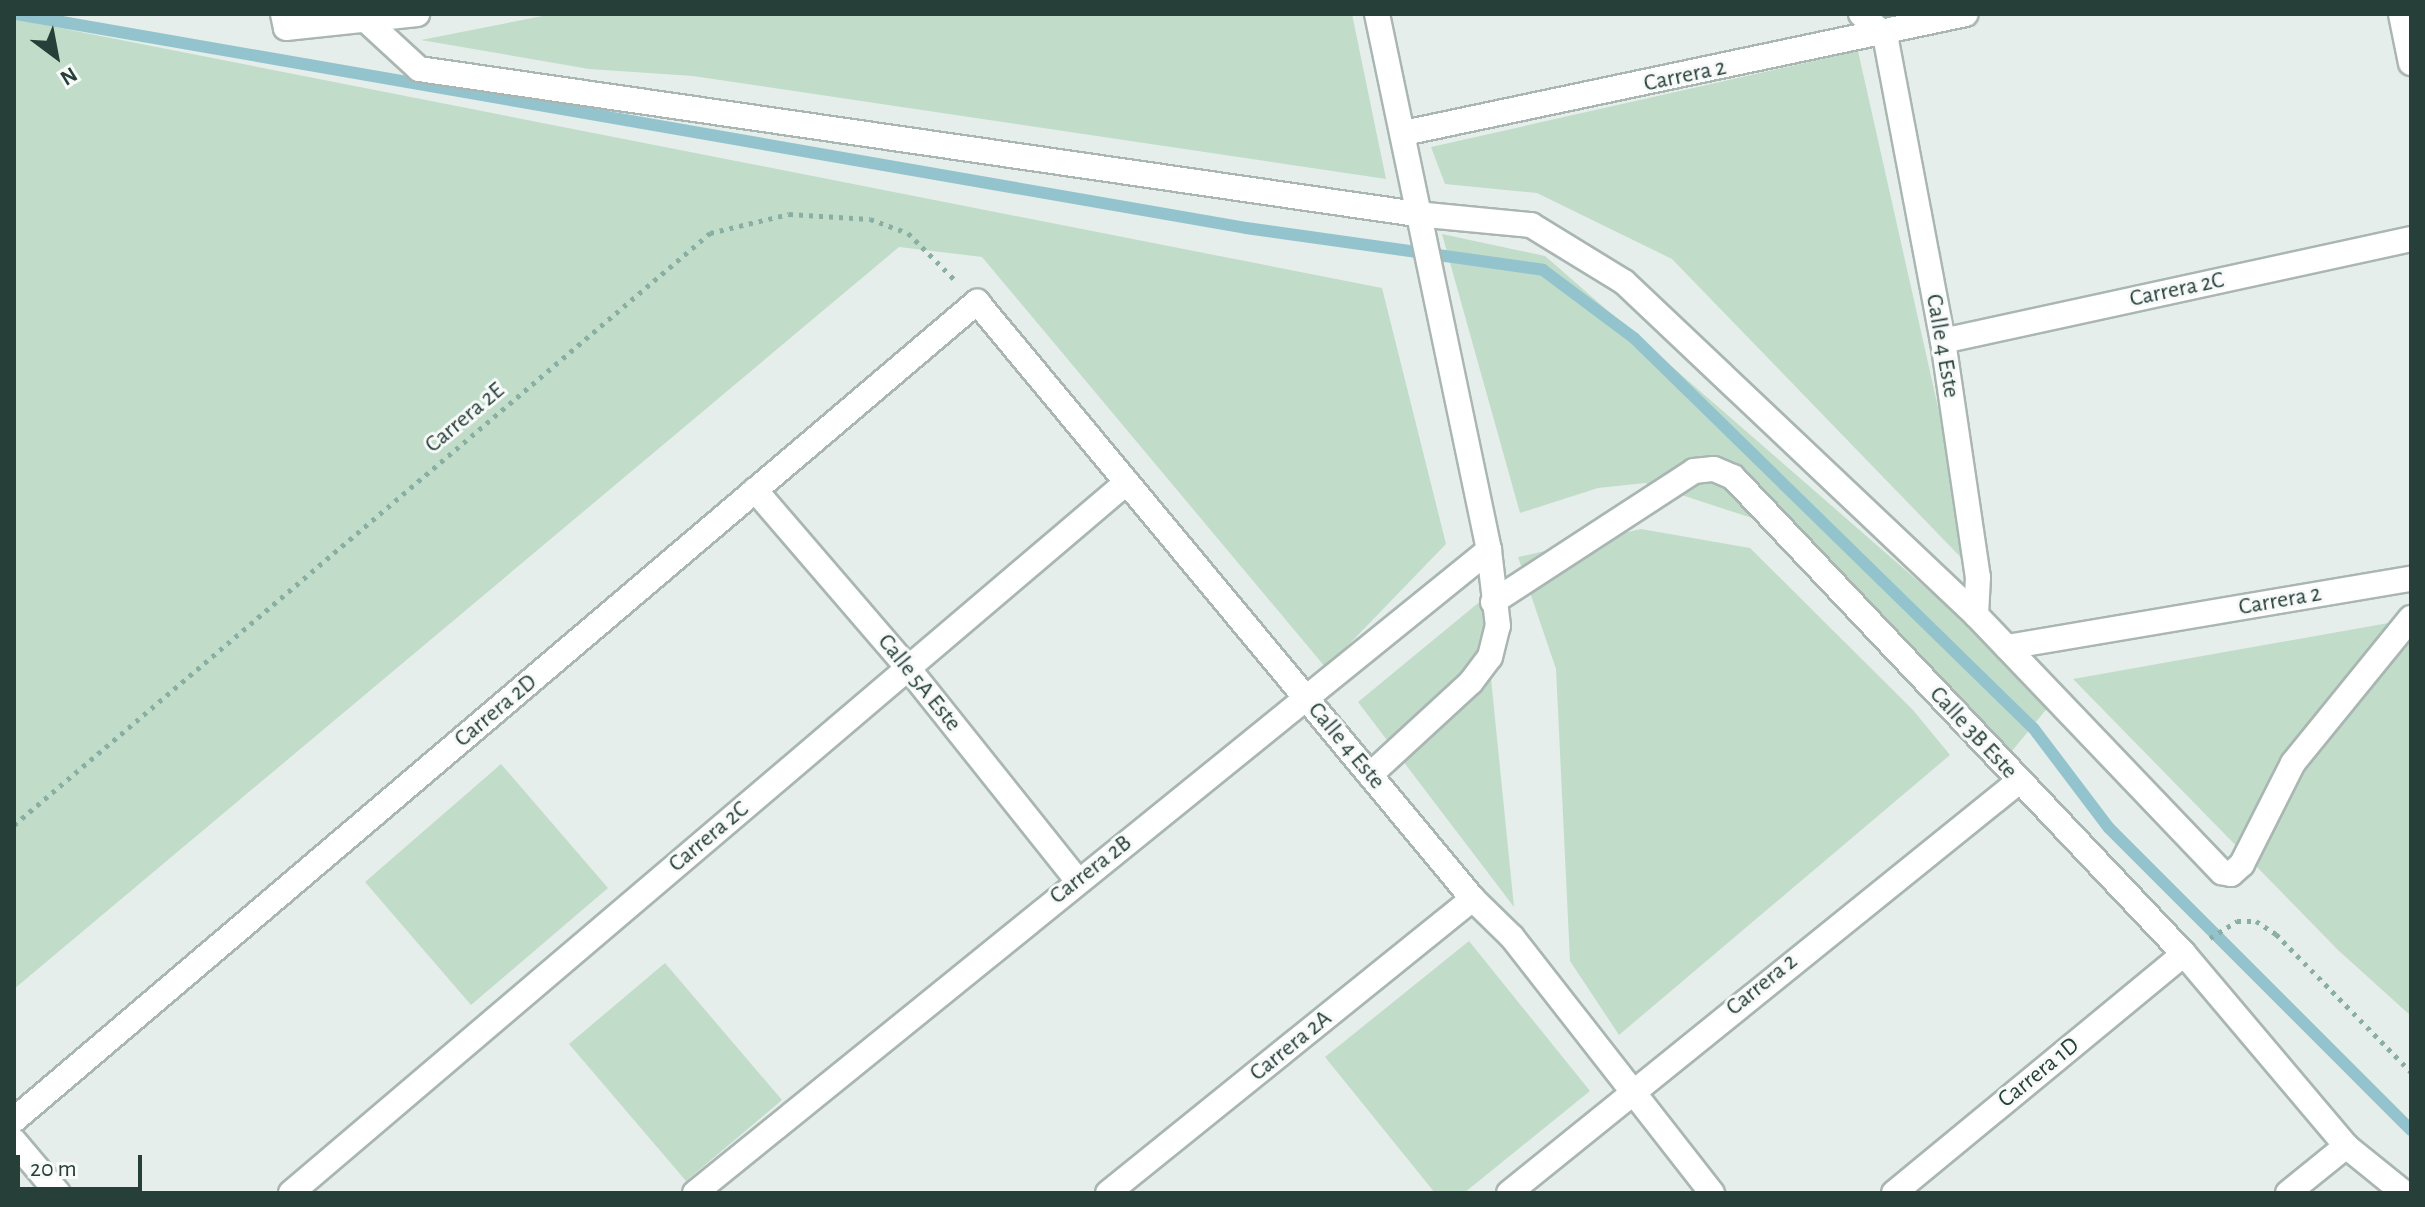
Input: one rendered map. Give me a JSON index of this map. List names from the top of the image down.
{
  "streets": {
    "street": [
      "Carrera 2",
      "Carrera 2C",
      "Calle 4 Este",
      "Calle 5A Este",
      "Carrera 2D",
      "Calle 3B Este",
      "Carrera 2B",
      "Carrera 2A",
      "Carrera 1D"
    ],
    "path": ["Carrera 2E"]
  },
  "crossings": [
    ["Carrera 2", "Calle 4 Este"],
    ["Carrera 2", "Calle 3B Este"],
    ["Carrera 2C", "Calle 4 Este"],
    ["Carrera 2C", "Calle 5A Este"],
    ["Calle 4 Este", "Carrera 2E"],
    ["Calle 4 Este", "Carrera 2D"],
    ["Calle 4 Este", "Carrera 2B"],
    ["Calle 4 Este", "Carrera 2A"],
    ["Carrera 2E", "Carrera 2D"],
    ["Calle 5A Este", "Carrera 2D"],
    ["Calle 5A Este", "Carrera 2B"],
    ["Calle 3B Este", "Carrera 1D"]
  ],
  "scale_bar": "20 m",
  "north": "bottom right"
}
